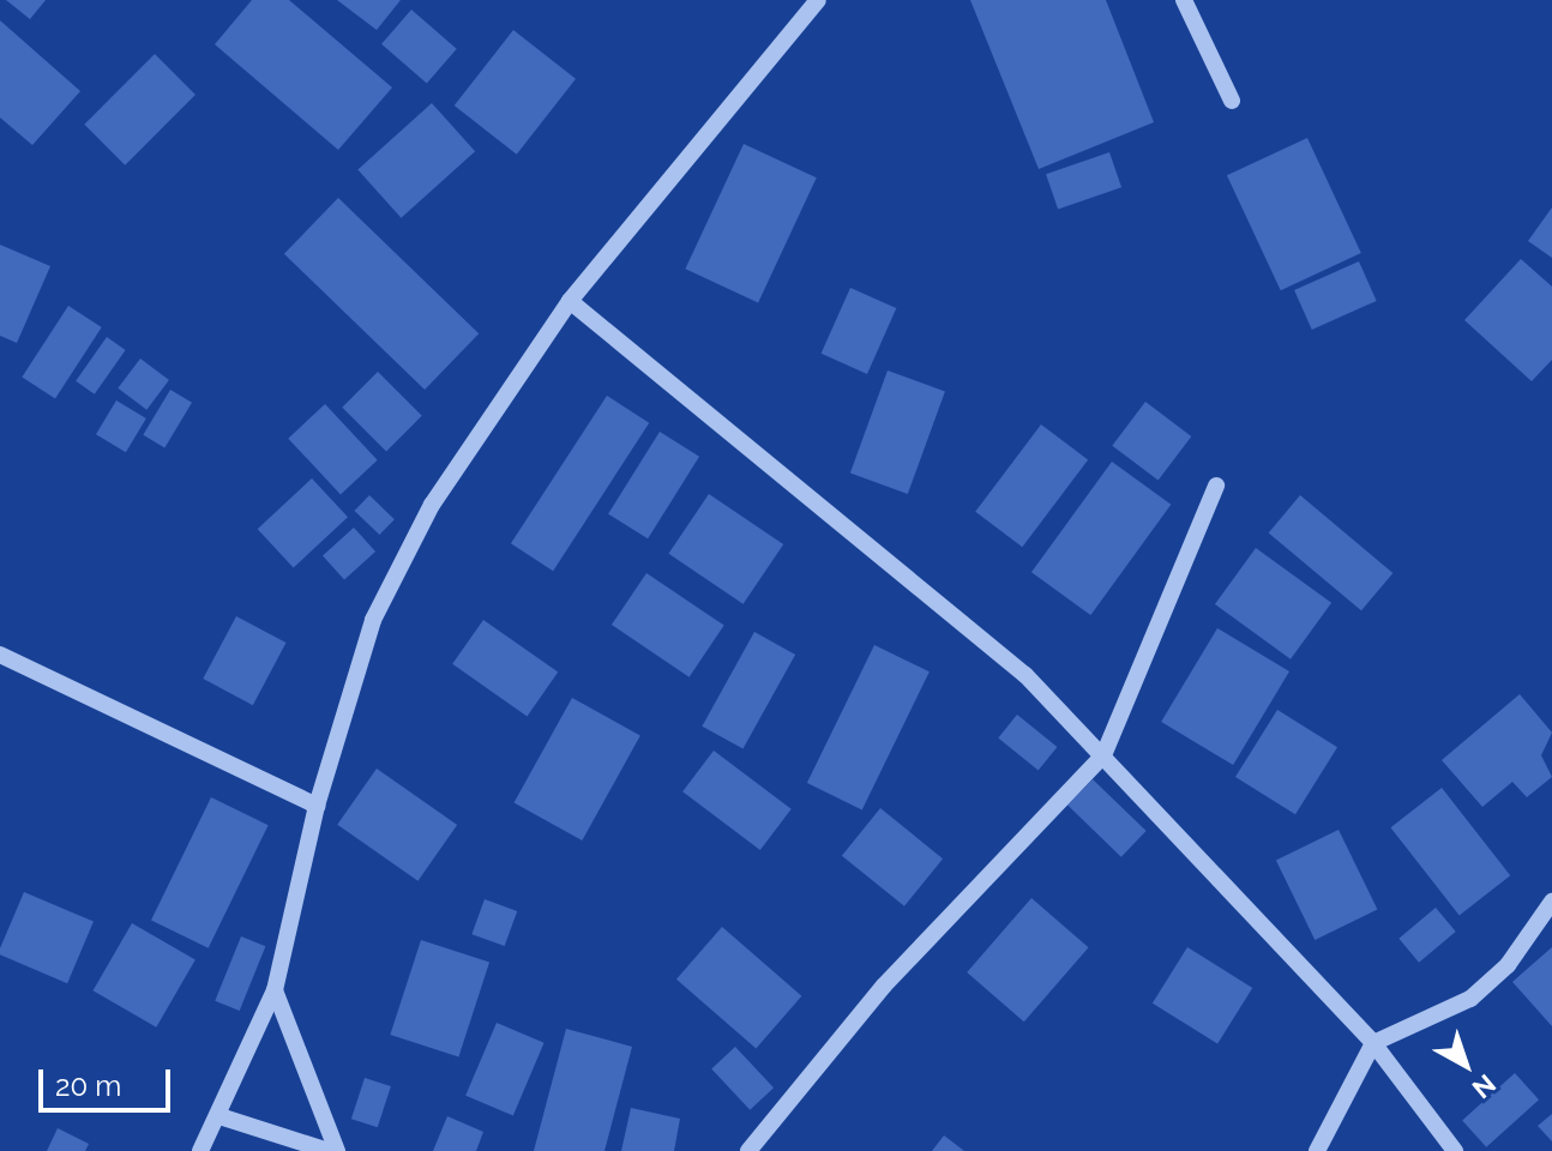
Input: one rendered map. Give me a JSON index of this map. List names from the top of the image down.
{
  "scale_bar": "20 m",
  "north": "bottom right"
}
